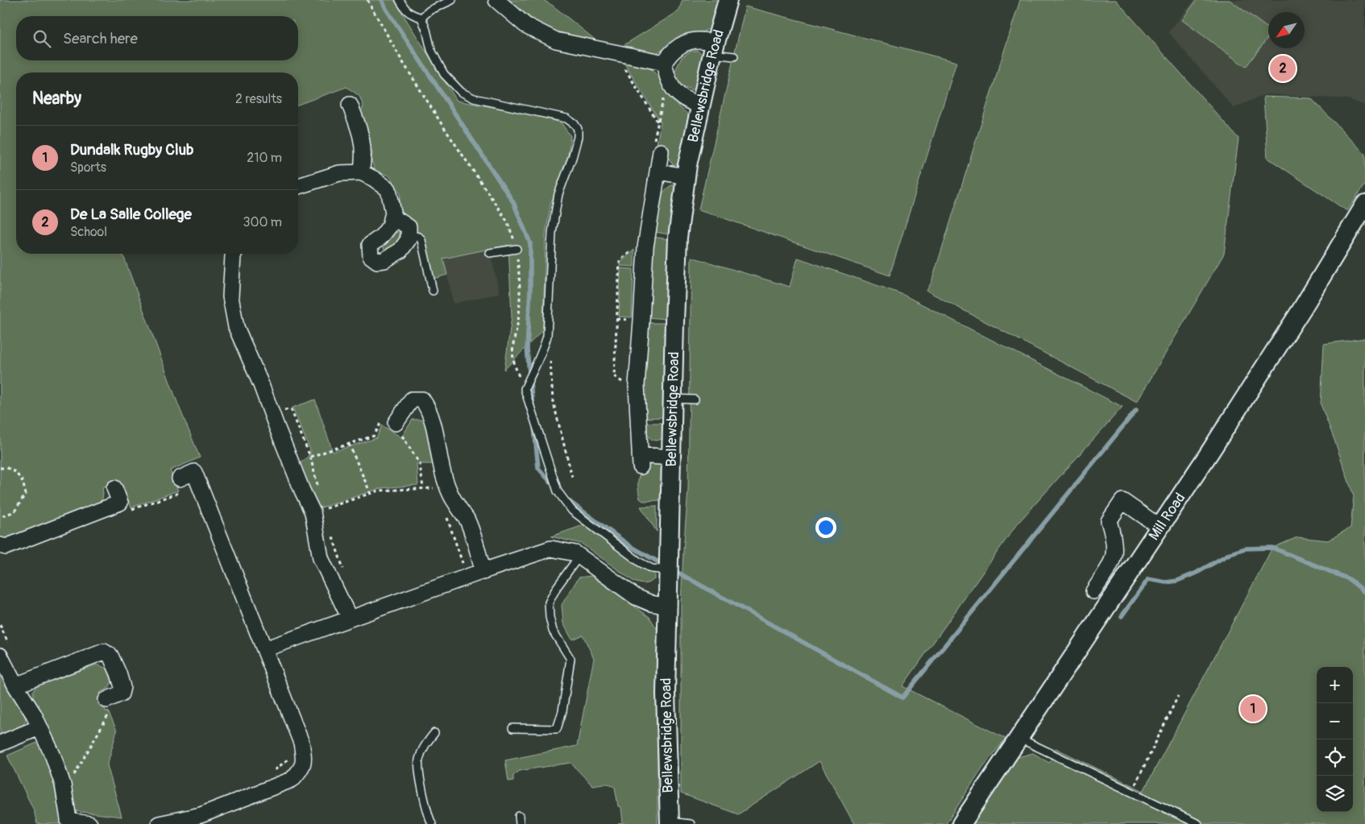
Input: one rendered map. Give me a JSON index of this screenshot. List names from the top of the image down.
{
  "streets": {
    "street": ["Bellewsbridge Road", "Mill Road"]
  },
  "north": "bottom left",
  "page": {
    "search": "Search here",
    "pins": ["2", "1"],
    "heading": ["Nearby", "2 results"],
    "list": [
      {
        "mark": "1",
        "name": "Dundalk Rugby Club",
        "note": "Sports",
        "value": "210 m"
      },
      {
        "mark": "2",
        "name": "De La Salle College",
        "note": "School",
        "value": "300 m"
      }
    ],
    "map_buttons": ["+", "−"]
  }
}
